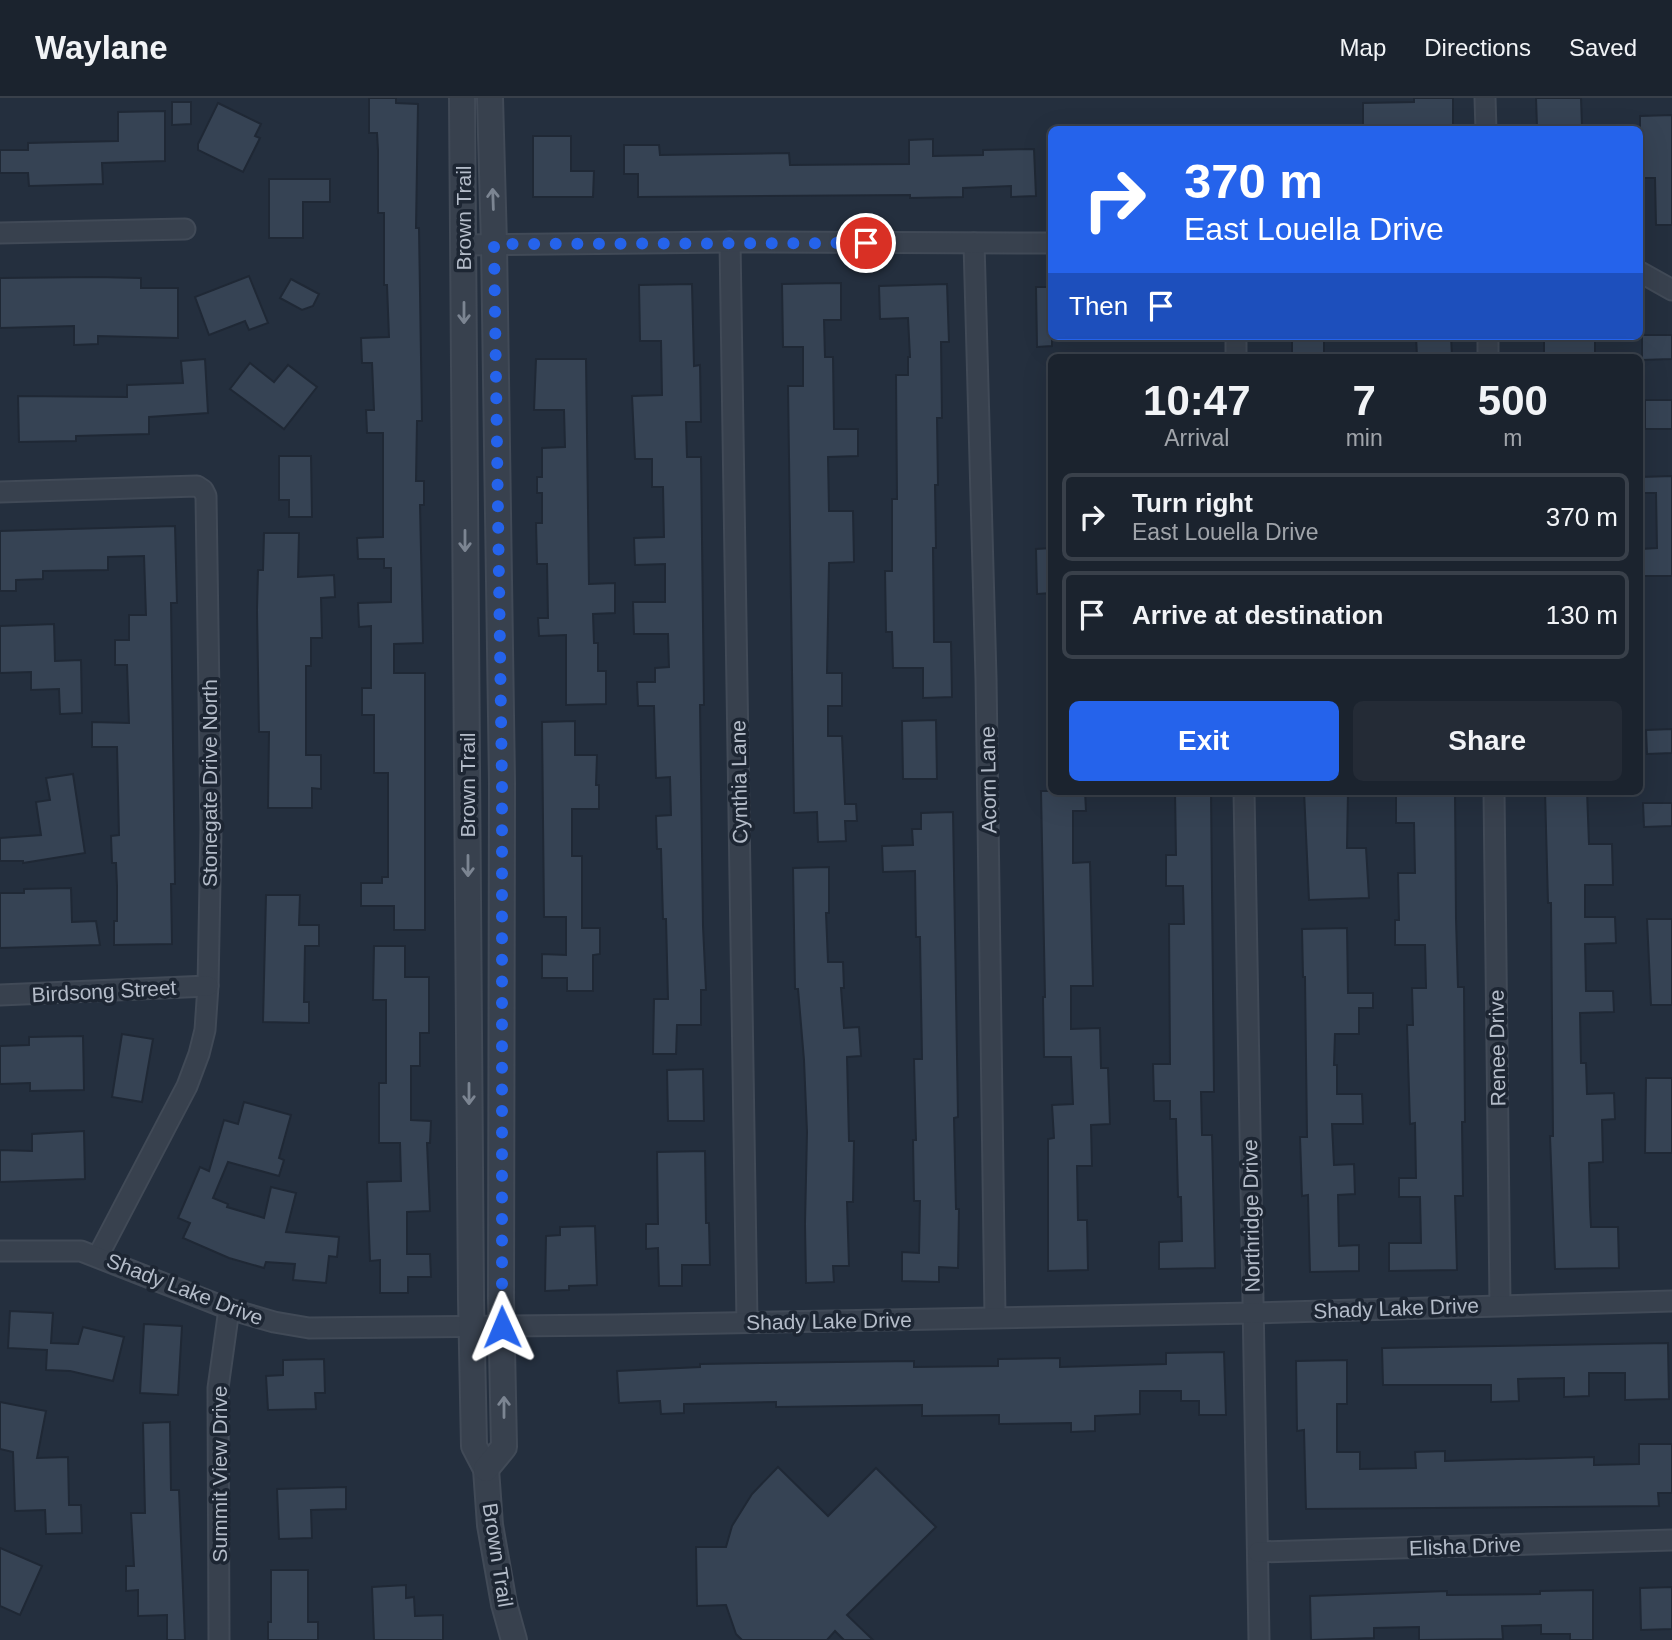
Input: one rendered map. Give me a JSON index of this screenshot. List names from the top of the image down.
{
  "streets": {
    "street": [
      "Brown Trail",
      "Acorn Lane",
      "Cynthia Lane",
      "Stonegate Drive North",
      "Birdsong Street",
      "Renee Drive",
      "Northridge Drive",
      "Shady Lake Drive",
      "Summit View Drive",
      "Elisha Drive"
    ]
  },
  "crossings": [
    ["Brown Trail", "Shady Lake Drive"],
    ["Acorn Lane", "Shady Lake Drive"],
    ["Cynthia Lane", "Shady Lake Drive"],
    ["Stonegate Drive North", "Birdsong Street"],
    ["Stonegate Drive North", "Shady Lake Drive"],
    ["Renee Drive", "Shady Lake Drive"],
    ["Northridge Drive", "Shady Lake Drive"],
    ["Northridge Drive", "Elisha Drive"],
    ["Shady Lake Drive", "Summit View Drive"]
  ],
  "page": {
    "header": "Waylane",
    "nav": ["Map", "Directions", "Saved"],
    "turn": ["370 m", "East Louella Drive"],
    "then": "Then",
    "eta": [
      "10:47",
      "Arrival",
      "7",
      "min",
      "500",
      "m"
    ],
    "list": [
      {
        "name": "Turn right",
        "note": "East Louella Drive",
        "value": "370 m"
      },
      {
        "name": "Arrive at destination",
        "value": "130 m"
      }
    ],
    "buttons": ["Exit", "Share"]
  }
}
